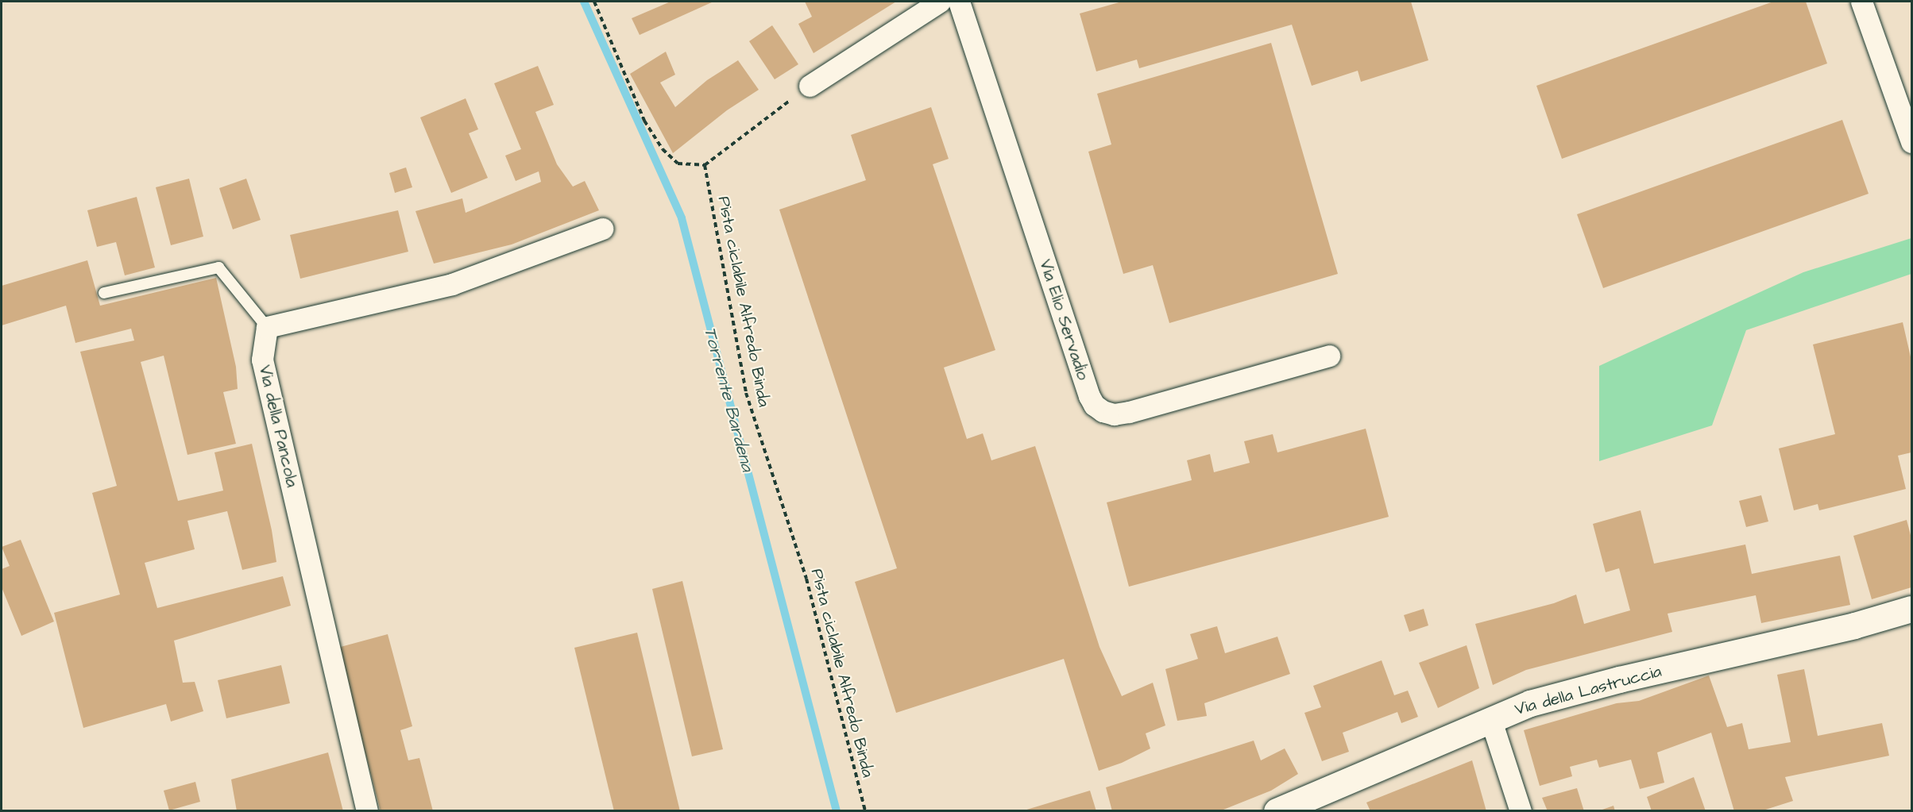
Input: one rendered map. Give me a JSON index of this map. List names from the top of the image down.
{
  "streets": {
    "street": ["Via Elio Servadio", "Via della Pancola", "Via della Lastruccia"],
    "path": ["Pista ciclabile Alfredo Binda"]
  },
  "water": ["Torrente Bardena"]
}
